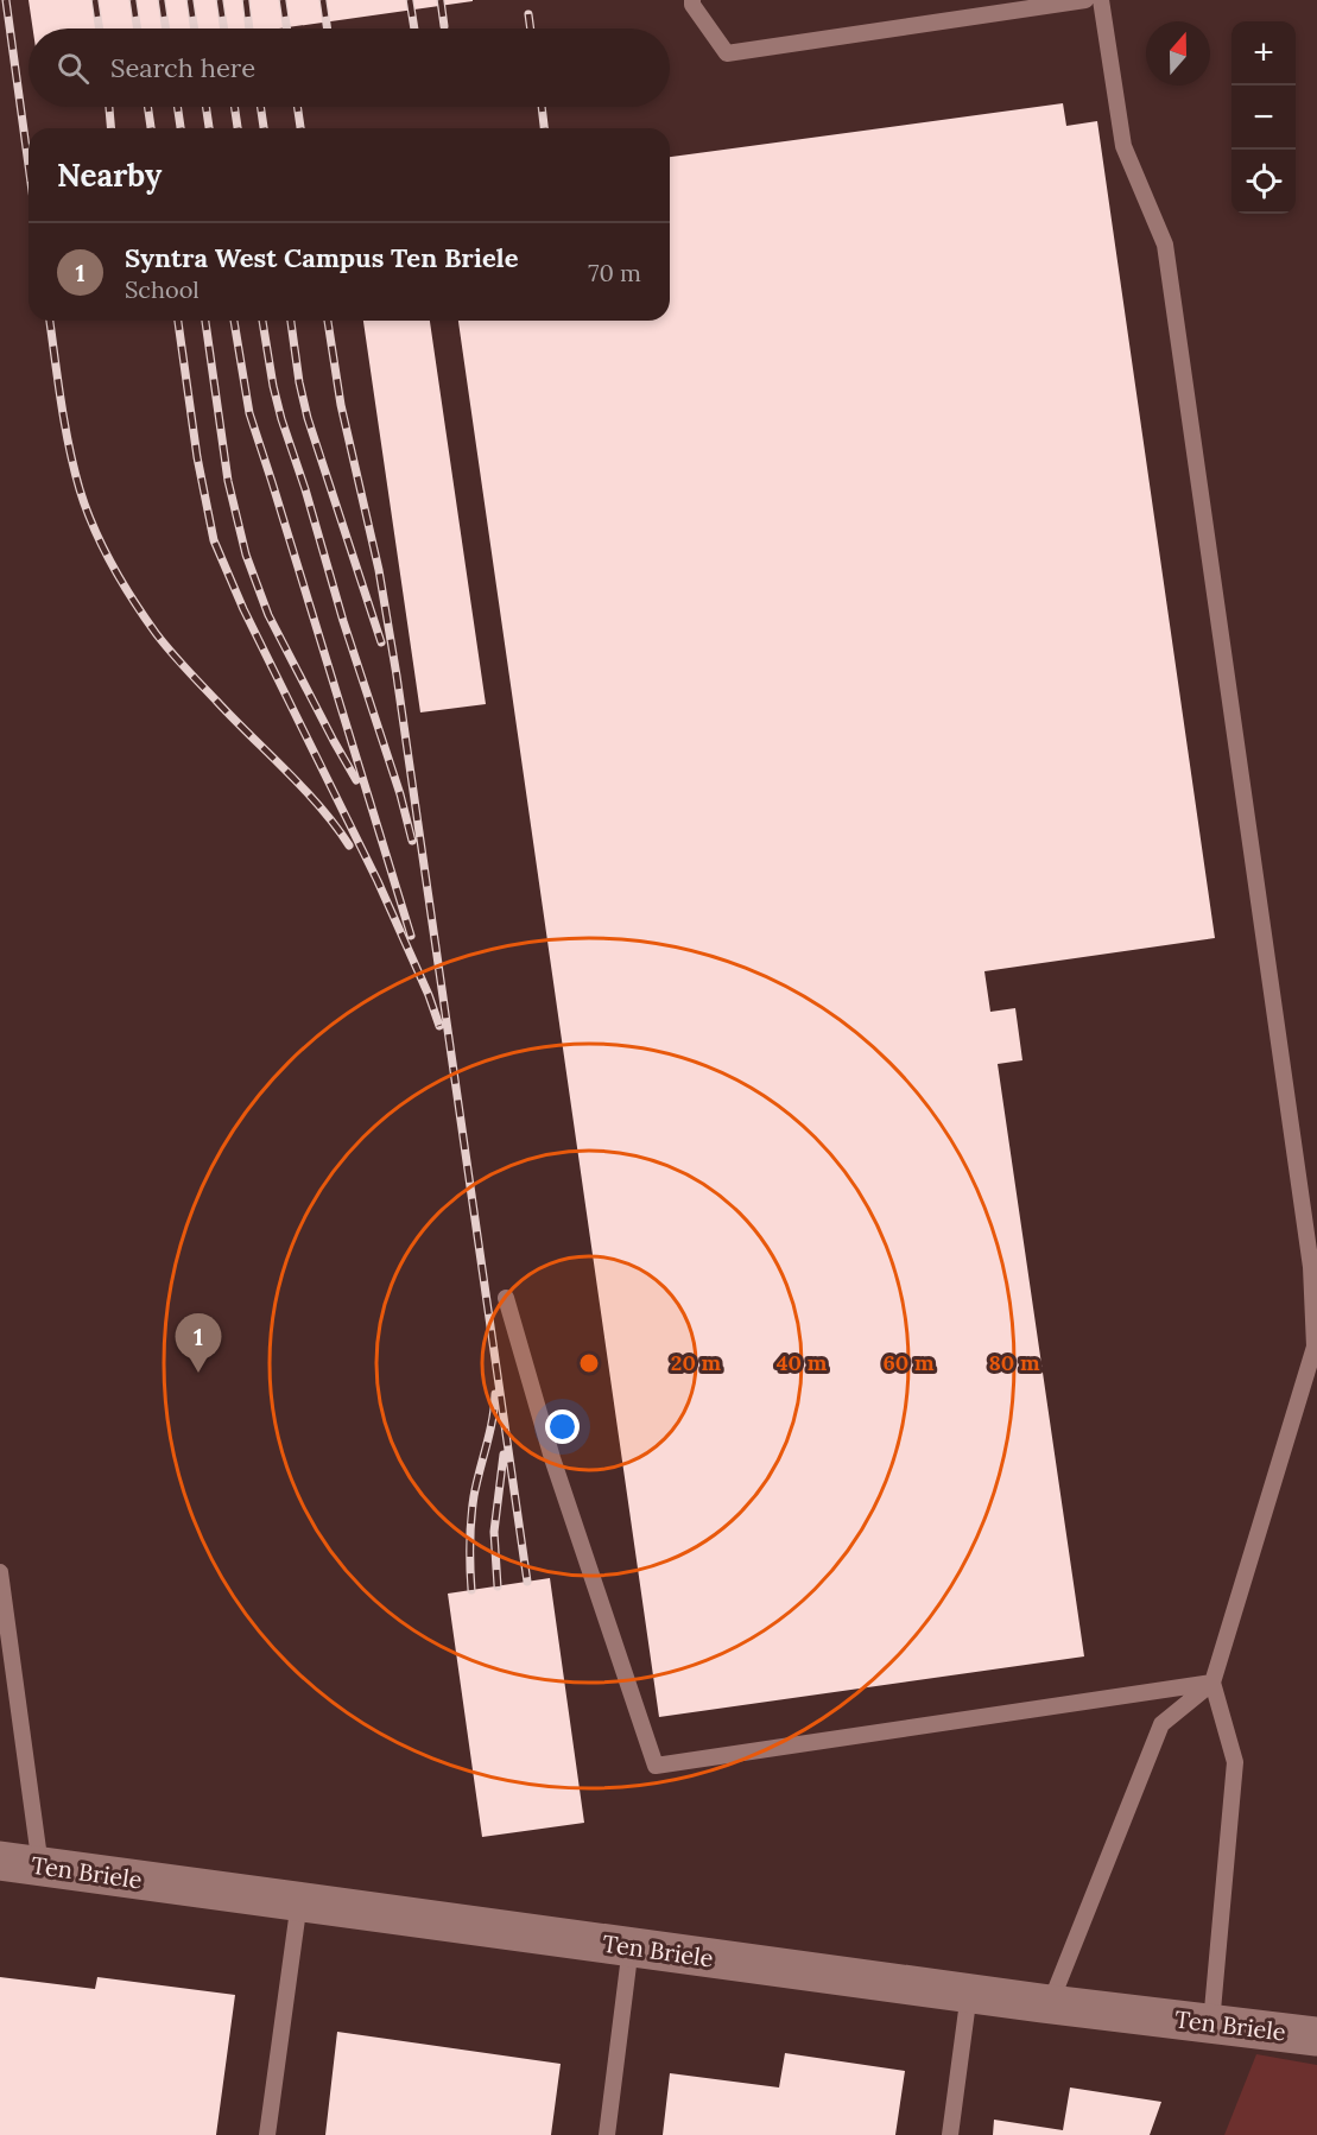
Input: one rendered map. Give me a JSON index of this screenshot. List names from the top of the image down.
{
  "streets": {
    "street": ["Ten Briele"]
  },
  "north": "top",
  "page": {
    "map_buttons": ["+", "−"],
    "search": "Search here",
    "heading": "Nearby",
    "list": [
      {
        "mark": "1",
        "name": "Syntra West Campus Ten Briele",
        "note": "School",
        "value": "70 m"
      }
    ],
    "pins": "1"
  },
  "rings": [
    "20 m",
    "40 m",
    "60 m",
    "80 m"
  ]
}
